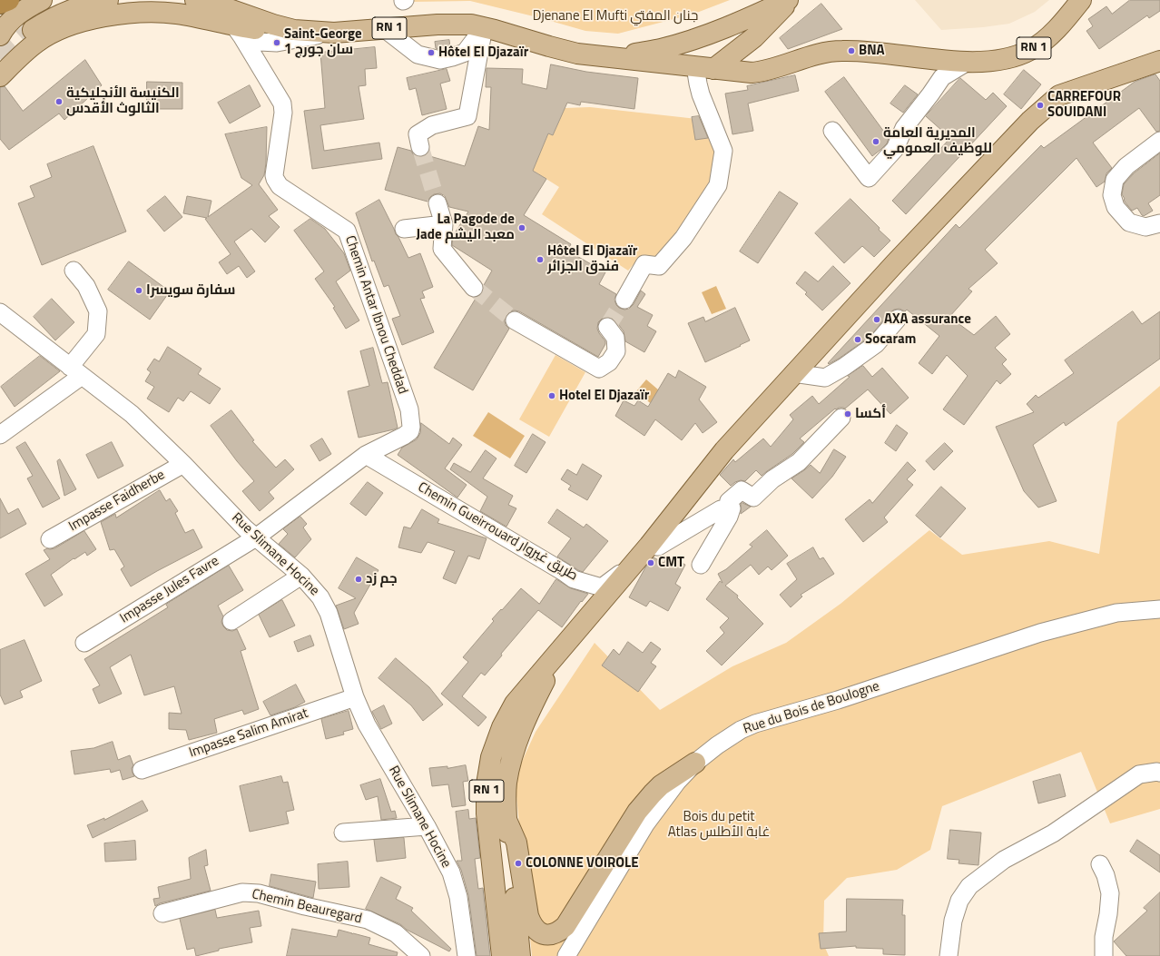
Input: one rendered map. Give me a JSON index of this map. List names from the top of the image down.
{
  "streets": {
    "main road": ["RN 1"],
    "street": [
      "Chemin Antar Ibnou Cheddad",
      "Impasse Faidherbe",
      "Chemin Gueirrouard طريق غيروار",
      "Rue Slimane Hocine",
      "Impasse Jules Favre",
      "Rue du Bois de Boulogne",
      "Impasse Salim Amirat",
      "Chemin Beauregard"
    ]
  },
  "crossings": [
    ["RN 1", "Chemin Gueirrouard طريق غيروار"],
    ["Chemin Antar Ibnou Cheddad", "Chemin Gueirrouard طريق غيروار"],
    ["Chemin Antar Ibnou Cheddad", "Impasse Jules Favre"],
    ["Impasse Faidherbe", "Rue Slimane Hocine"],
    ["Chemin Gueirrouard طريق غيروار", "Impasse Jules Favre"],
    ["Rue Slimane Hocine", "Impasse Jules Favre"],
    ["Rue Slimane Hocine", "Impasse Salim Amirat"]
  ],
  "parks": ["Djenane El Mufti جنان المفتي", "Bois du petit Atlas غابة الأطلس"],
  "places": [
    "Saint-George 1 سان جورج",
    "BNA",
    "Hôtel El Djazaïr",
    "الكنيسة الأنجليكية الثالوث الأقدس",
    "CARREFOUR SOUIDANI",
    "المديرية العامة للوظيف العمومي",
    "La Pagode de Jade معبد اليشم",
    "Hôtel El Djazaïr فندق الجزائر",
    "سفارة سويسرا",
    "AXA assurance",
    "Socaram",
    "Hotel El Djazaïr",
    "أكسا",
    "CMT",
    "جم زد",
    "COLONNE VOIROLE"
  ]
}
